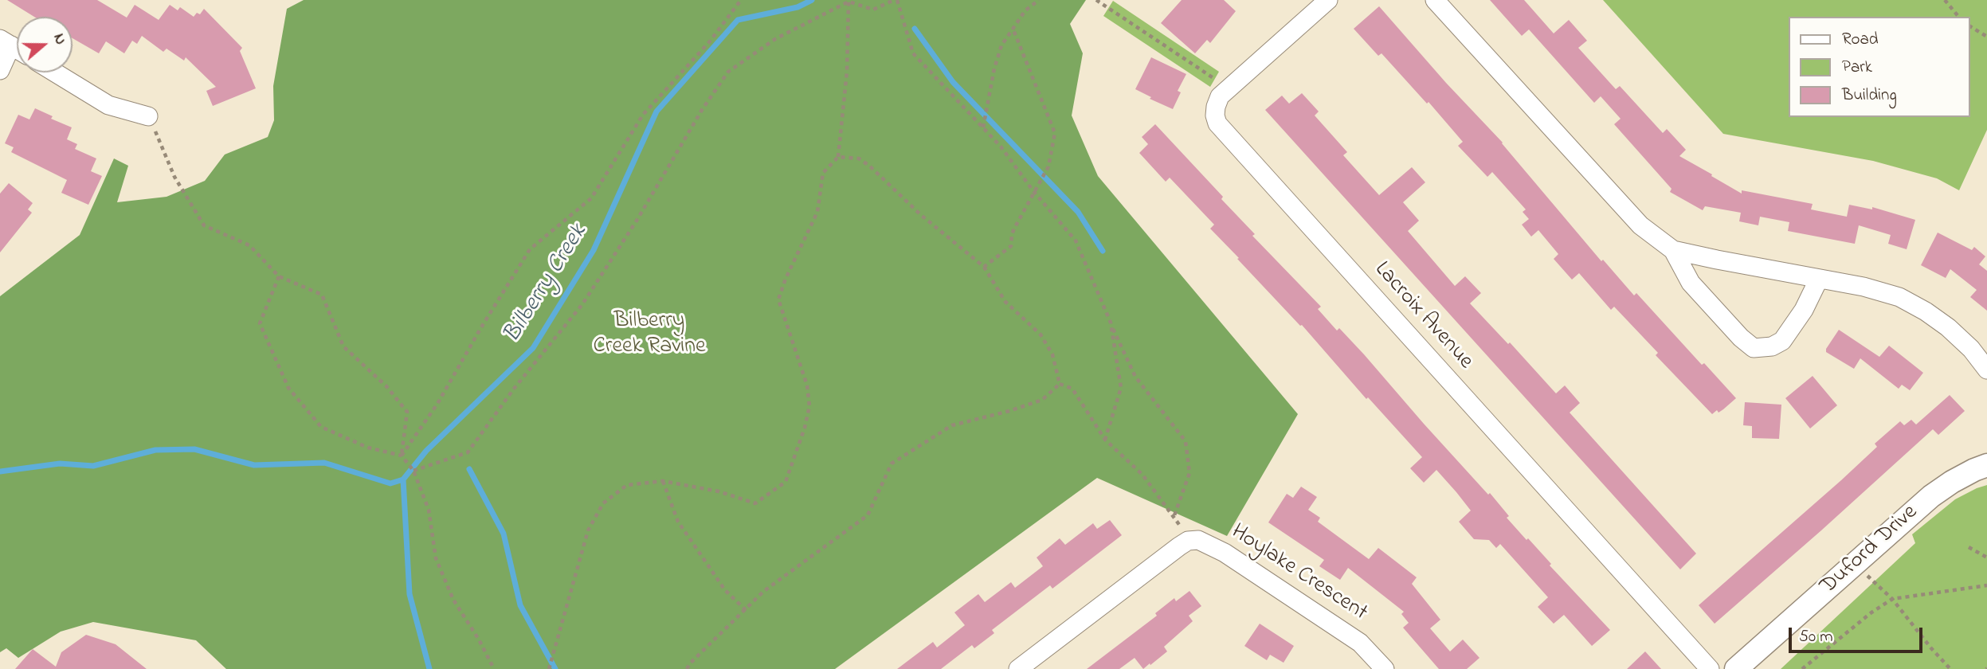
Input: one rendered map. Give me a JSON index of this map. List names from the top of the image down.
{
  "streets": {
    "street": ["Lacroix Avenue", "Duford Drive", "Hoylake Crescent"]
  },
  "water": ["Bilberry Creek"],
  "parks": ["Bilberry Creek Ravine"],
  "legend": ["Road", "Park", "Building"],
  "scale_bar": "50 m",
  "north": "right"
}
